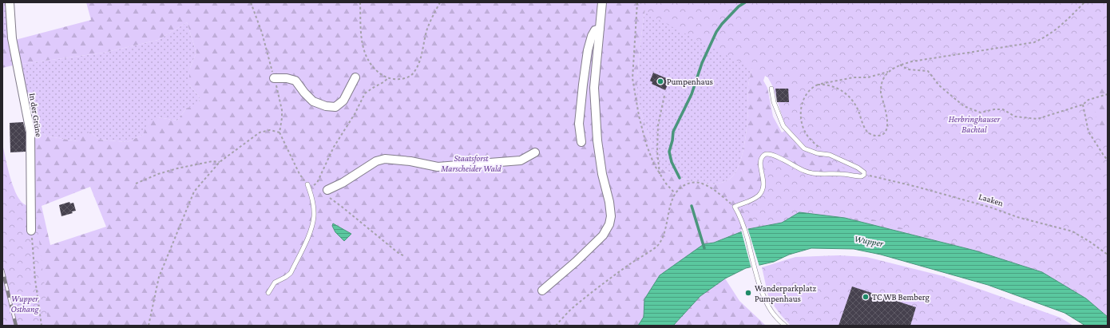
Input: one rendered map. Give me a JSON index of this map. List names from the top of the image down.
{
  "streets": {
    "street": ["In der Grüne"],
    "path": ["Laaken"]
  },
  "water": ["Wupper"],
  "parks": ["Herbringhauser Bachtal", "Staatsforst Marscheider Wald", "Wupper Osthang"],
  "places": ["Pumpenhaus", "Wanderparkplatz Pumpenhaus", "TC WB Bemberg"]
}
